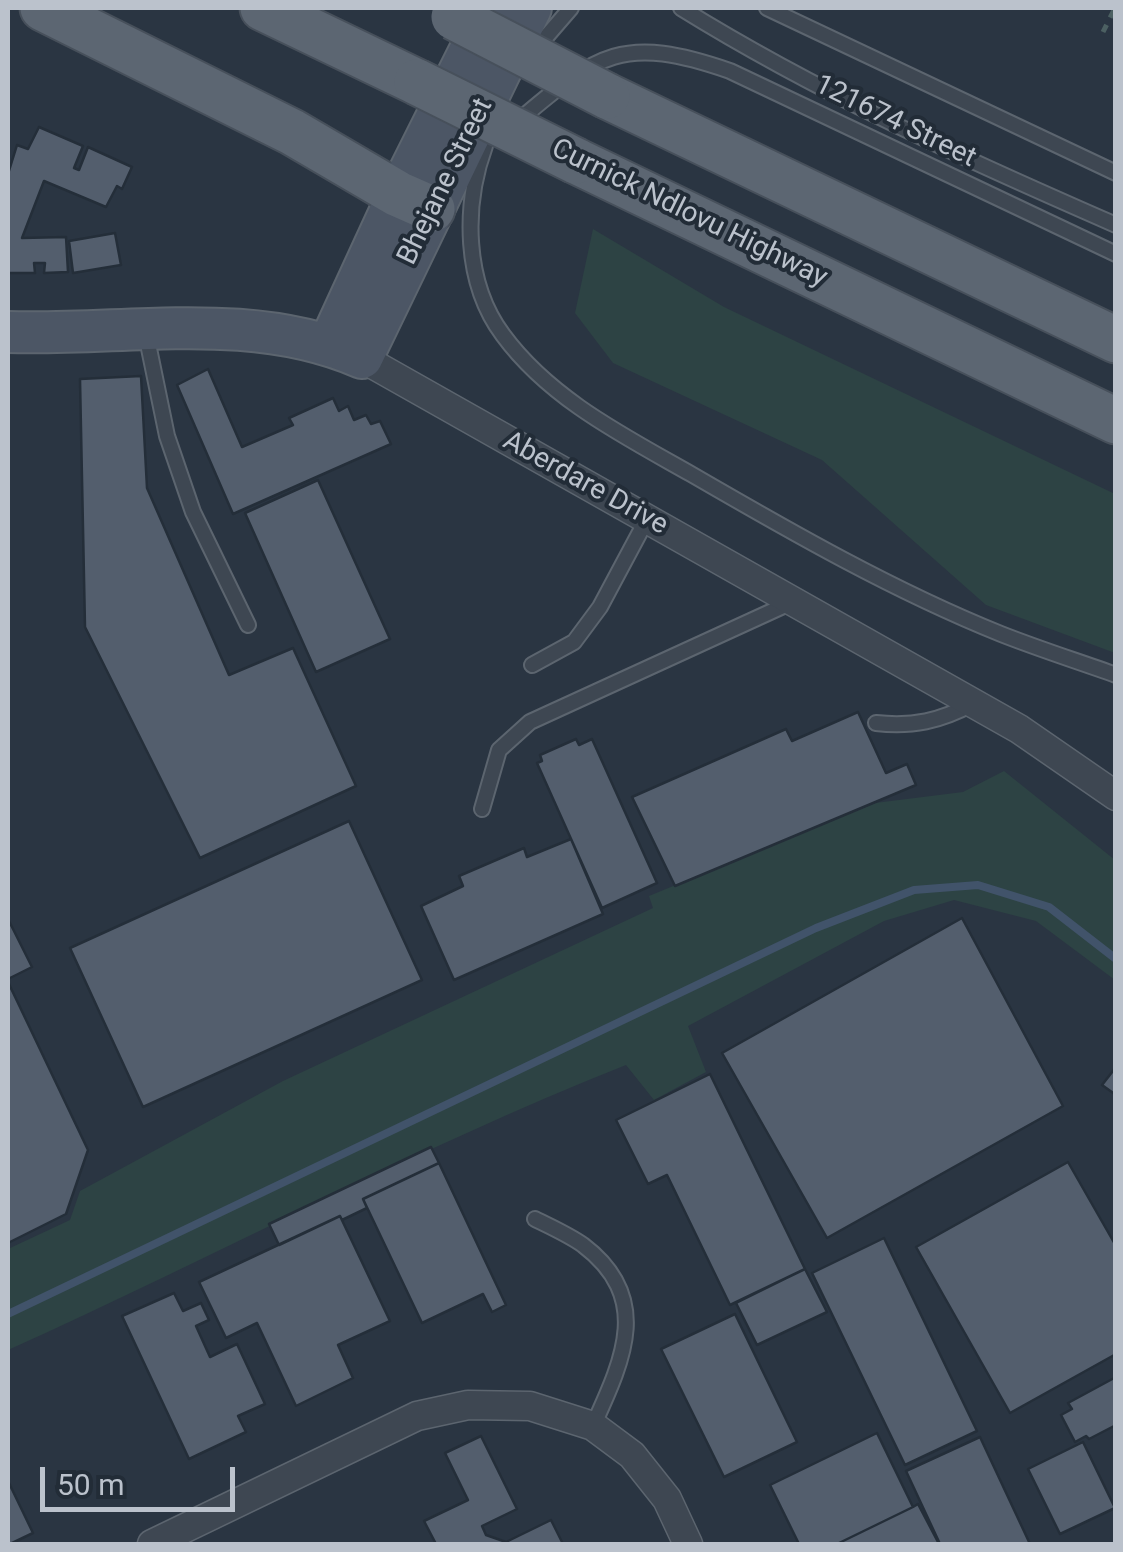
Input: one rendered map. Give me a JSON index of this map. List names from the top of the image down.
{
  "streets": {
    "main road": ["Curnick Ndlovu Highway"],
    "street": ["Bhejane Street", "Aberdare Drive"],
    "lane": ["121674 Street"]
  },
  "crossings": [
    ["Bhejane Street", "Aberdare Drive"]
  ],
  "scale_bar": "50 m"
}
